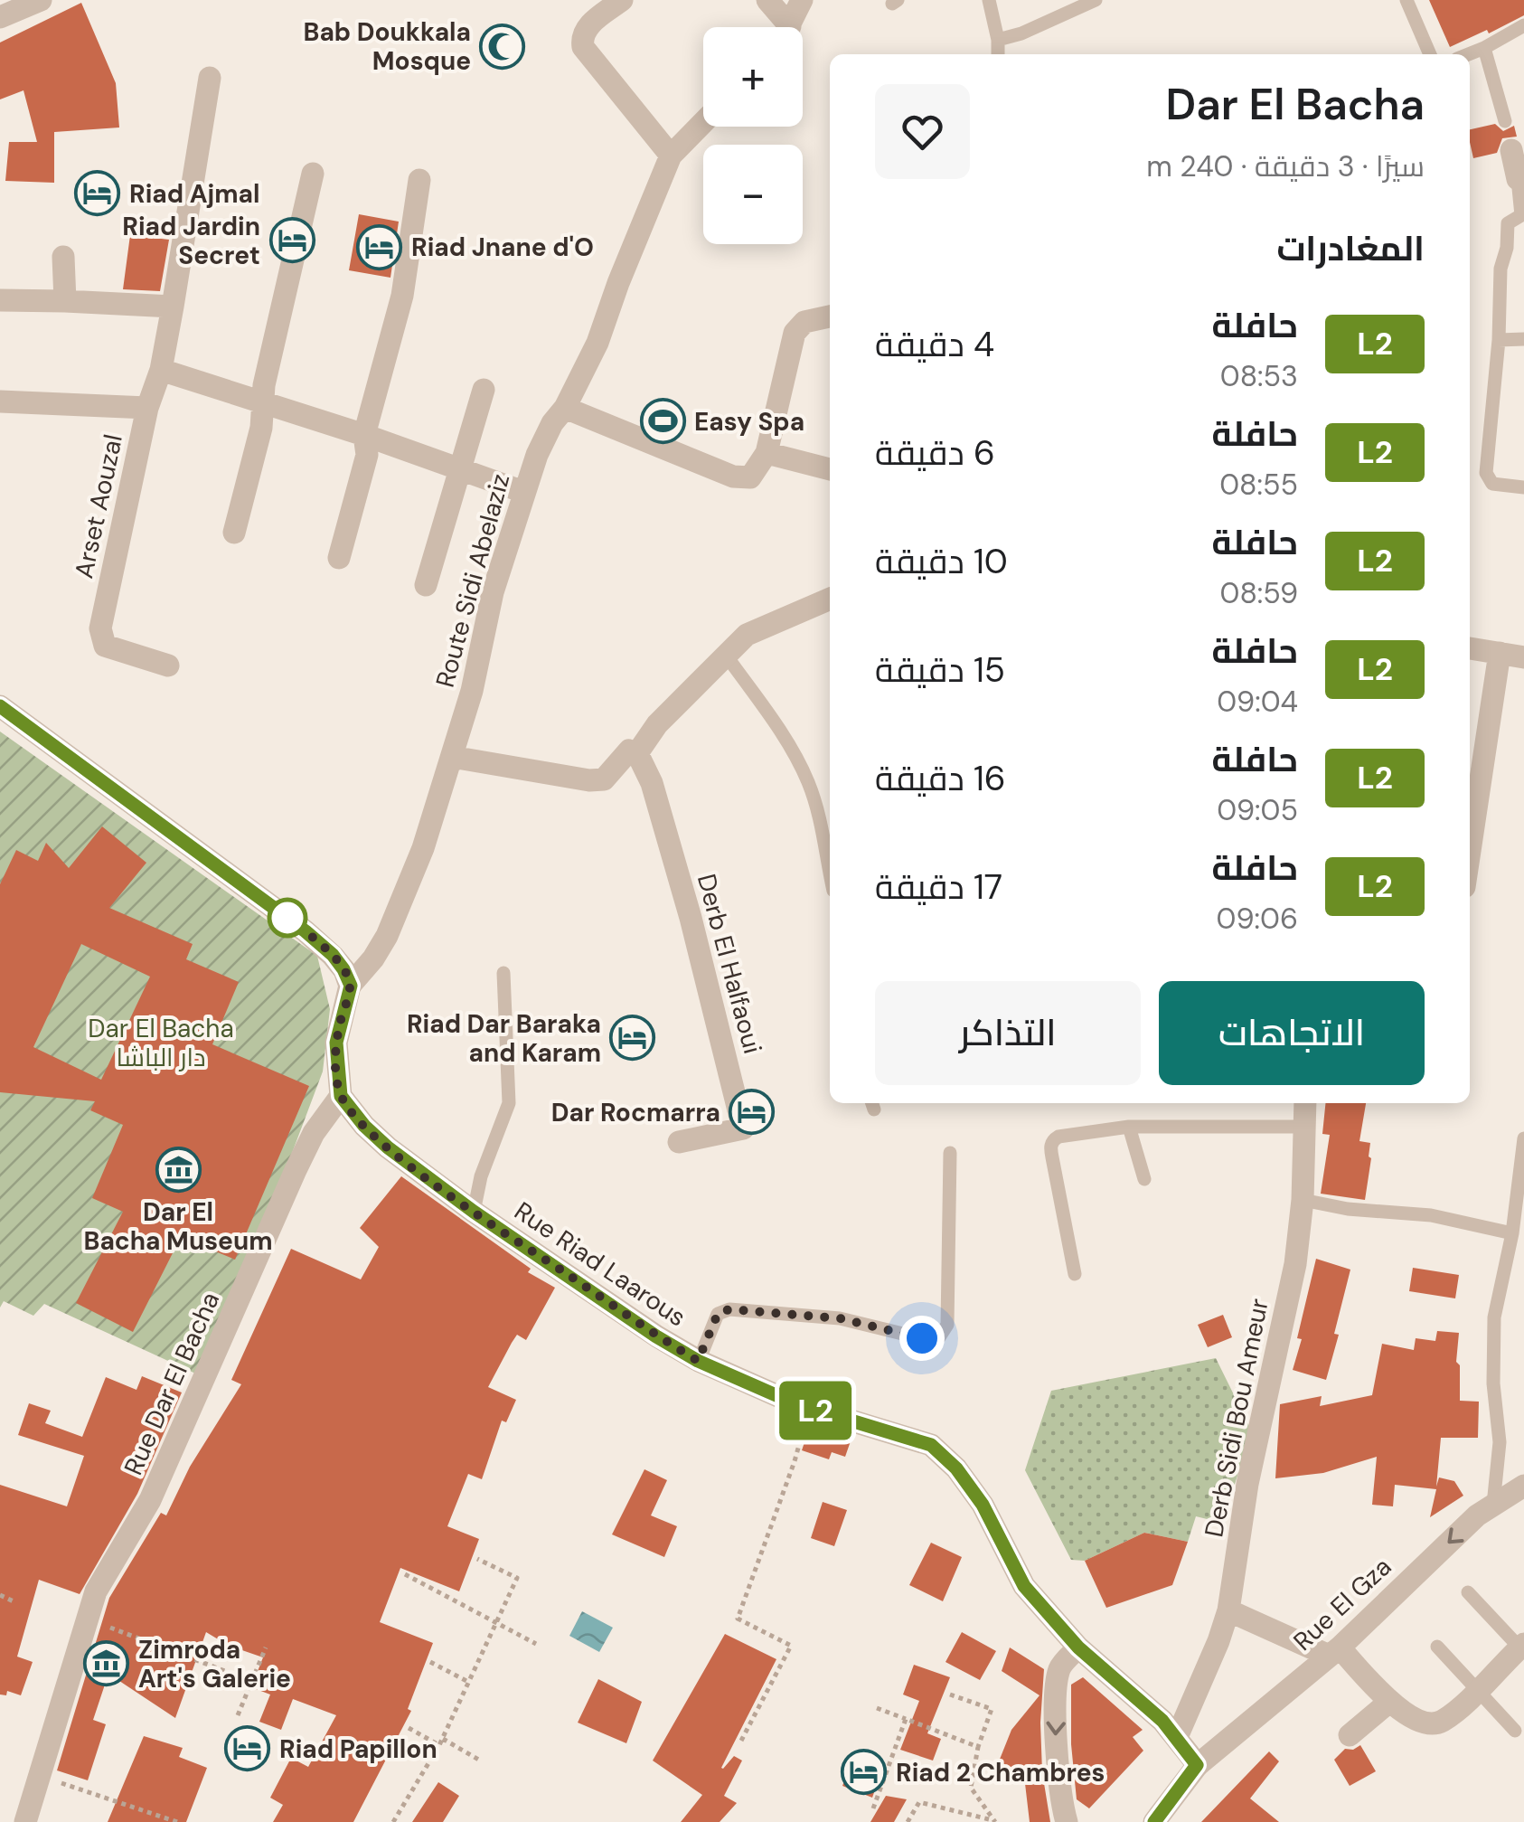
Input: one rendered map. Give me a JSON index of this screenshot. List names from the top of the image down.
{
  "streets": {
    "street": [
      "Arset Aouzal",
      "Route Sidi Abelaziz",
      "Derb El Halfaoui",
      "Rue Riad Laarous",
      "Rue Dar El Bacha",
      "Derb Sidi Bou Ameur",
      "Rue El Gza"
    ]
  },
  "crossings": [
    ["Rue Riad Laarous", "Rue Dar El Bacha"],
    ["Rue Riad Laarous", "Derb Sidi Bou Ameur"],
    ["Rue Riad Laarous", "Rue El Gza"]
  ],
  "parks": ["Dar El Bacha دار الباشا"],
  "places": {
    "mosque": ["Bab Doukkala Mosque"],
    "hotel": [
      "Riad Ajmal",
      "Riad Jardin Secret",
      "Riad Jnane d'O",
      "Riad Dar Baraka and Karam",
      "Dar Rocmarra",
      "Riad Papillon",
      "Riad 2 Chambres"
    ],
    "sports": ["Easy Spa"],
    "museum": ["Dar El Bacha Museum", "Zimroda Art's Galerie"]
  },
  "lines": ["bus line L2"],
  "page": {
    "on_map": "L2",
    "map_buttons": ["+", "−"],
    "heading": [
      ["Dar El Bacha", "سيرًا · 3 دقيقة · 240 m"],
      "المغادرات"
    ],
    "list": [
      {
        "mark": "L2",
        "name": "حافلة",
        "note": "08:53",
        "value": "4 دقيقة"
      },
      {
        "mark": "L2",
        "name": "حافلة",
        "note": "08:55",
        "value": "6 دقيقة"
      },
      {
        "mark": "L2",
        "name": "حافلة",
        "note": "08:59",
        "value": "10 دقيقة"
      },
      {
        "mark": "L2",
        "name": "حافلة",
        "note": "09:04",
        "value": "15 دقيقة"
      },
      {
        "mark": "L2",
        "name": "حافلة",
        "note": "09:05",
        "value": "16 دقيقة"
      },
      {
        "mark": "L2",
        "name": "حافلة",
        "note": "09:06",
        "value": "17 دقيقة"
      }
    ],
    "buttons": ["الاتجاهات", "التذاكر"]
  }
}
